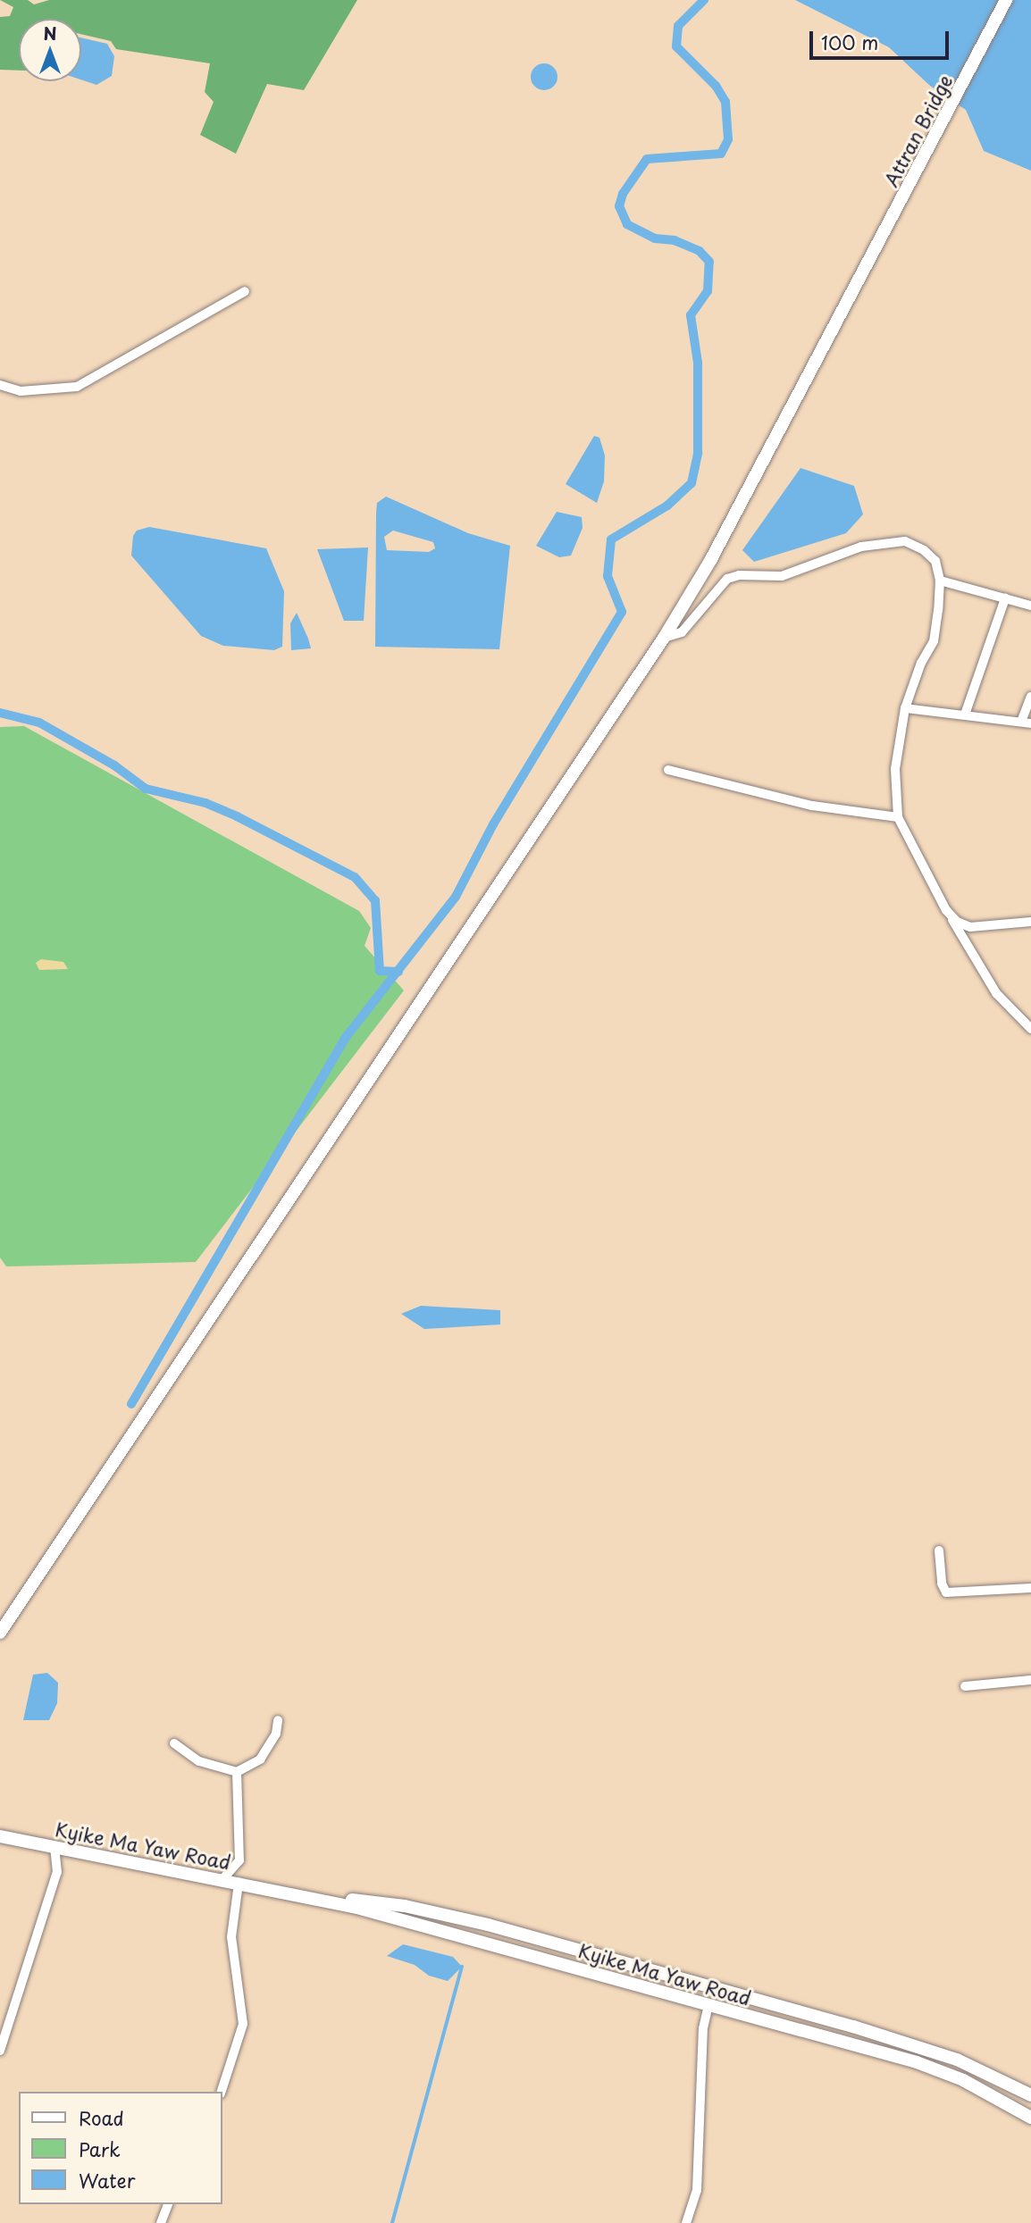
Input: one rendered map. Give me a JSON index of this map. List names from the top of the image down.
{
  "streets": {
    "main road": ["Attran Bridge", "Kyike Ma Yaw Road"]
  },
  "legend": ["Road", "Park", "Water"],
  "scale_bar": "100 m",
  "north": "top"
}
